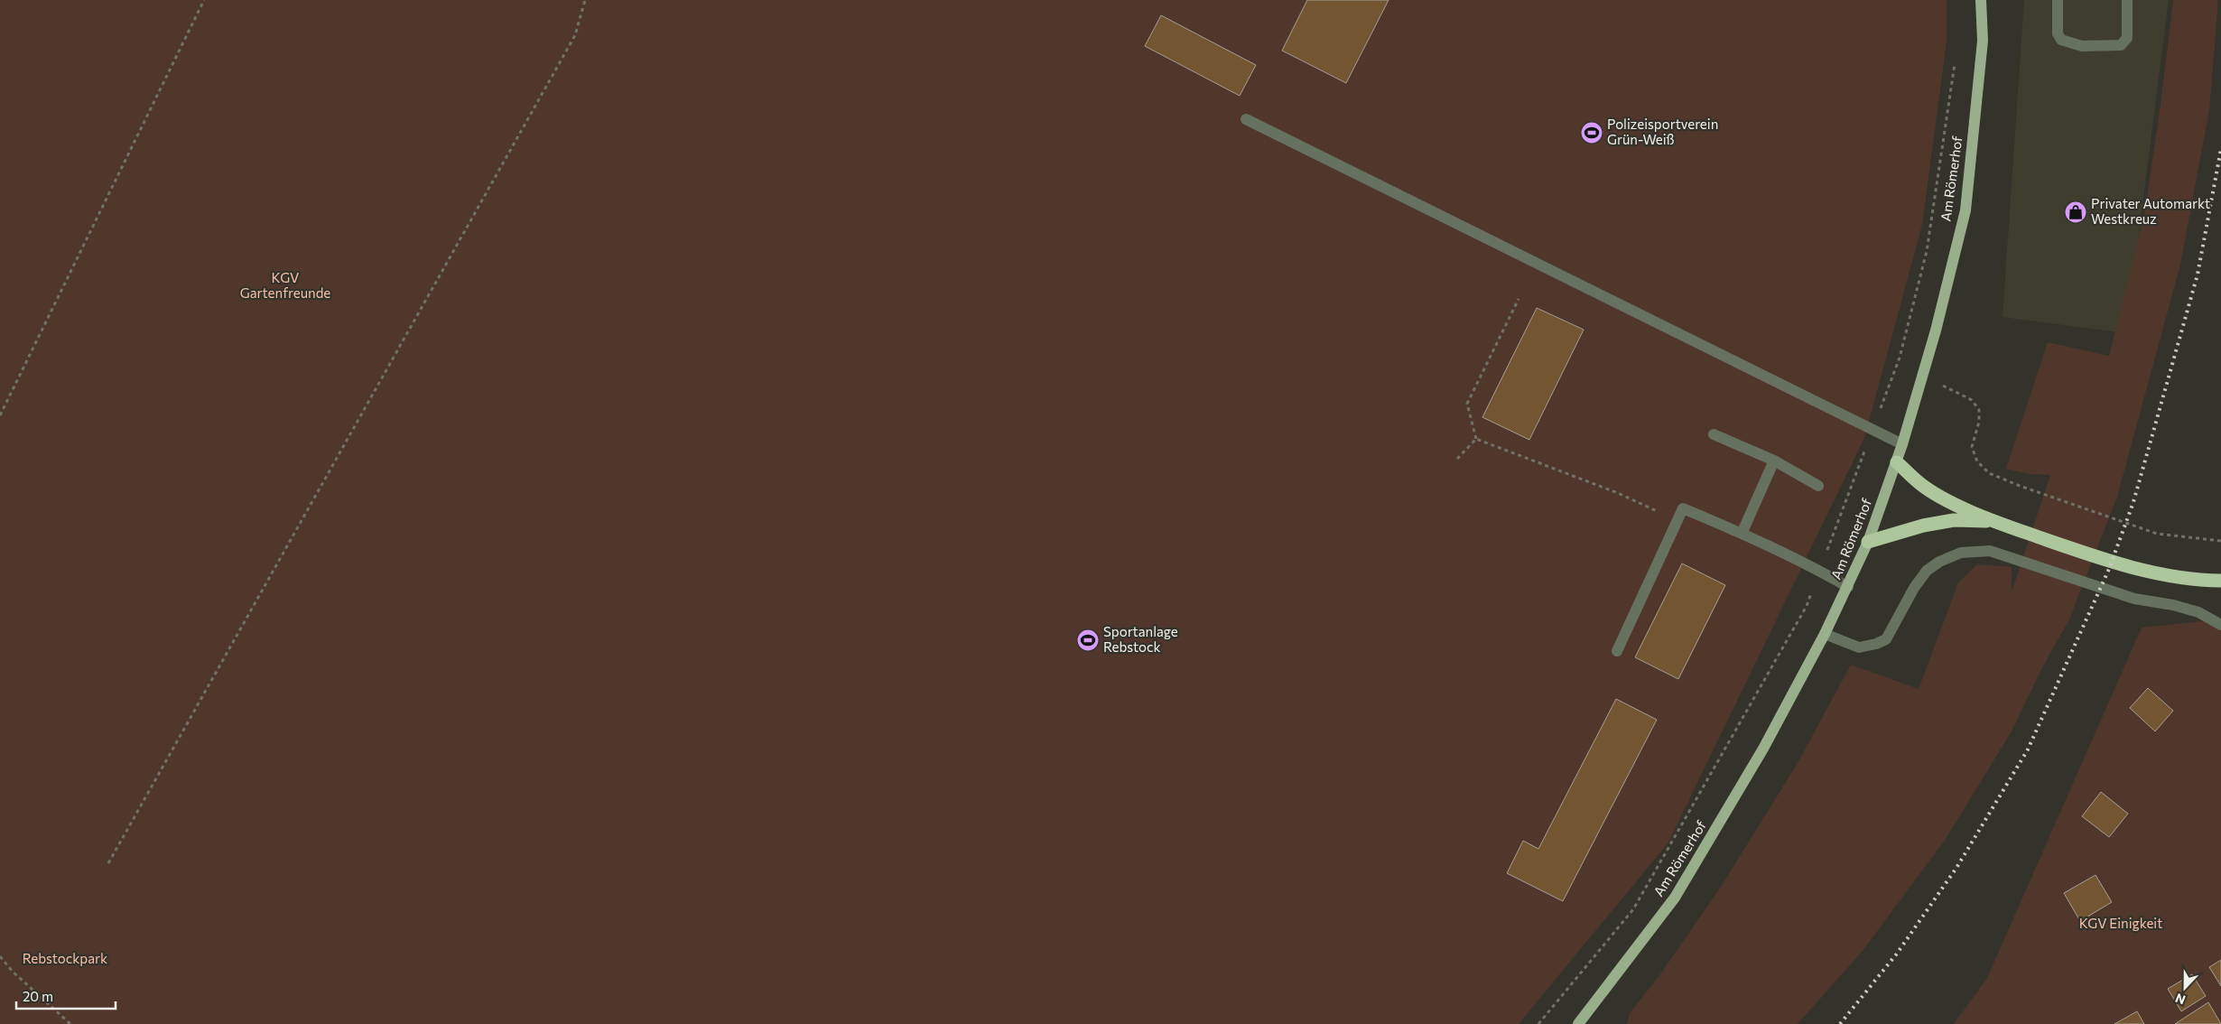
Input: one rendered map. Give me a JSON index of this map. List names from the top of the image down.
{
  "streets": {
    "main road": ["Am Römerhof"]
  },
  "parks": ["KGV Gartenfreunde", "KGV Einigkeit", "Rebstockpark"],
  "places": {
    "sports": ["Polizeisportverein Grün-Weiß", "Sportanlage Rebstock"],
    "shop": ["Privater Automarkt Westkreuz"]
  },
  "scale_bar": "20 m",
  "north": "bottom"
}
